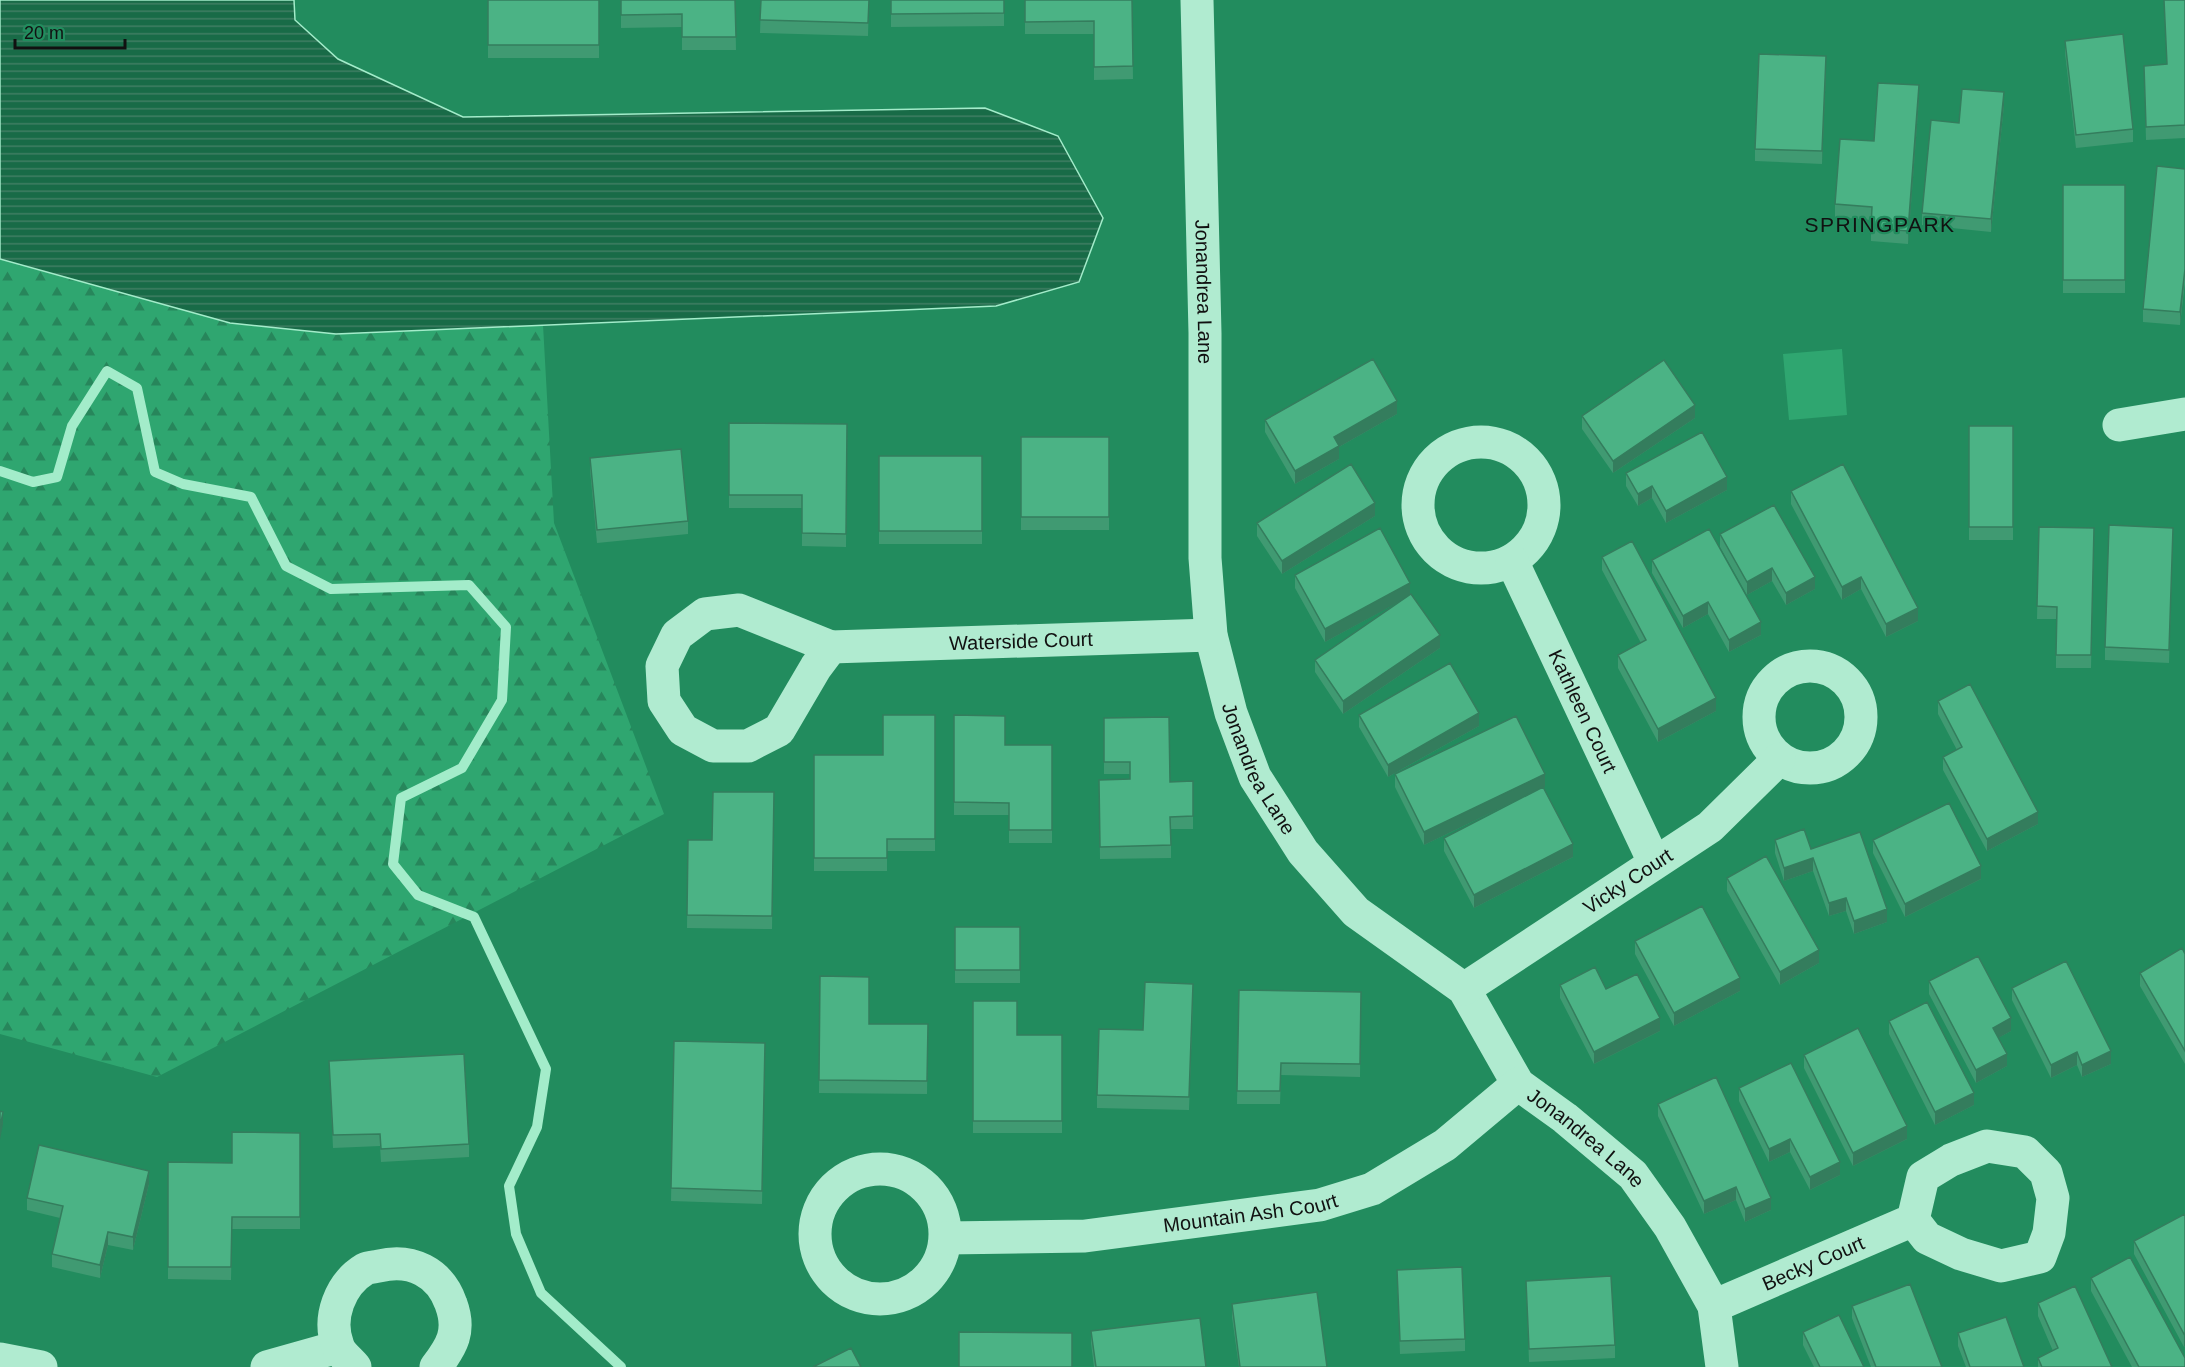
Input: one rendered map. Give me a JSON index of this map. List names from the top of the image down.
{
  "streets": {
    "street": [
      "Jonandrea Lane",
      "Waterside Court",
      "Kathleen Court",
      "Vicky Court",
      "Mountain Ash Court",
      "Becky Court"
    ]
  },
  "crossings": [
    ["Jonandrea Lane", "Waterside Court"],
    ["Jonandrea Lane", "Vicky Court"],
    ["Jonandrea Lane", "Mountain Ash Court"],
    ["Jonandrea Lane", "Becky Court"],
    ["Kathleen Court", "Vicky Court"]
  ],
  "districts": ["SPRINGPARK"],
  "scale_bar": "20 m"
}
